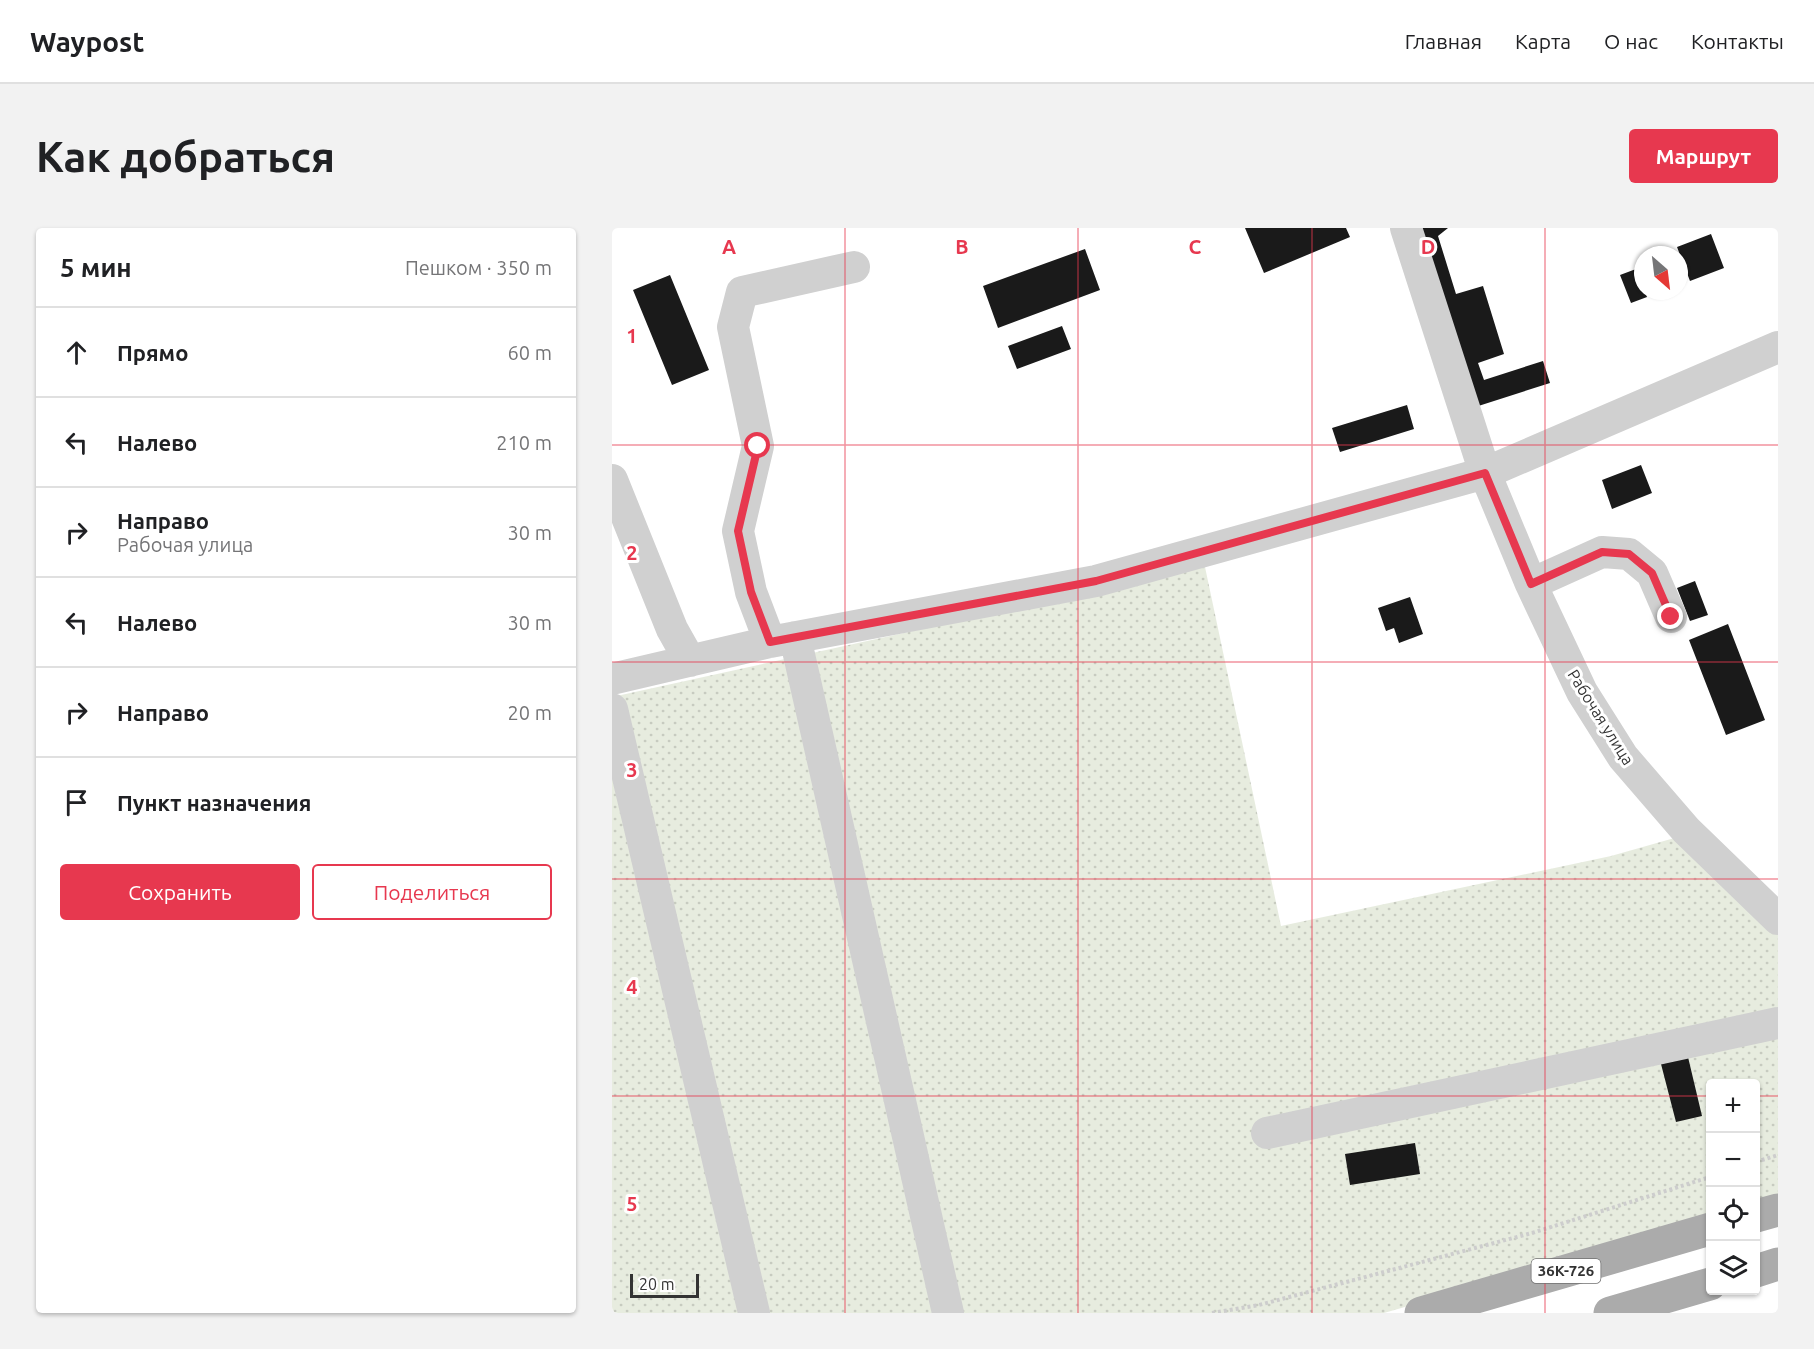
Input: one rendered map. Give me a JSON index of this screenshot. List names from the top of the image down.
{
  "streets": {
    "main road": ["36К-726"],
    "street": ["Рабочая улица"]
  },
  "scale_bar": "20 m",
  "north": "bottom right",
  "page": {
    "header": "Waypost",
    "nav": [
      "Главная",
      "Карта",
      "О нас",
      "Контакты"
    ],
    "buttons": [
      "Маршрут",
      ["Сохранить", "Поделиться"]
    ],
    "title": "Как добраться",
    "heading": ["5 мин", "Пешком · 350 m"],
    "list": [
      ["Прямо", "60 m"],
      ["Налево", "210 m"],
      ["Направо", "Рабочая улица", "30 m"],
      ["Налево", "30 m"],
      ["Направо", "20 m"],
      "Пункт назначения"
    ],
    "map_buttons": ["+", "−"],
    "scale": "20 m"
  },
  "grid": {
    "columns": [
      "A",
      "B",
      "C",
      "D"
    ],
    "rows": [
      "1",
      "2",
      "3",
      "4",
      "5"
    ]
  }
}
